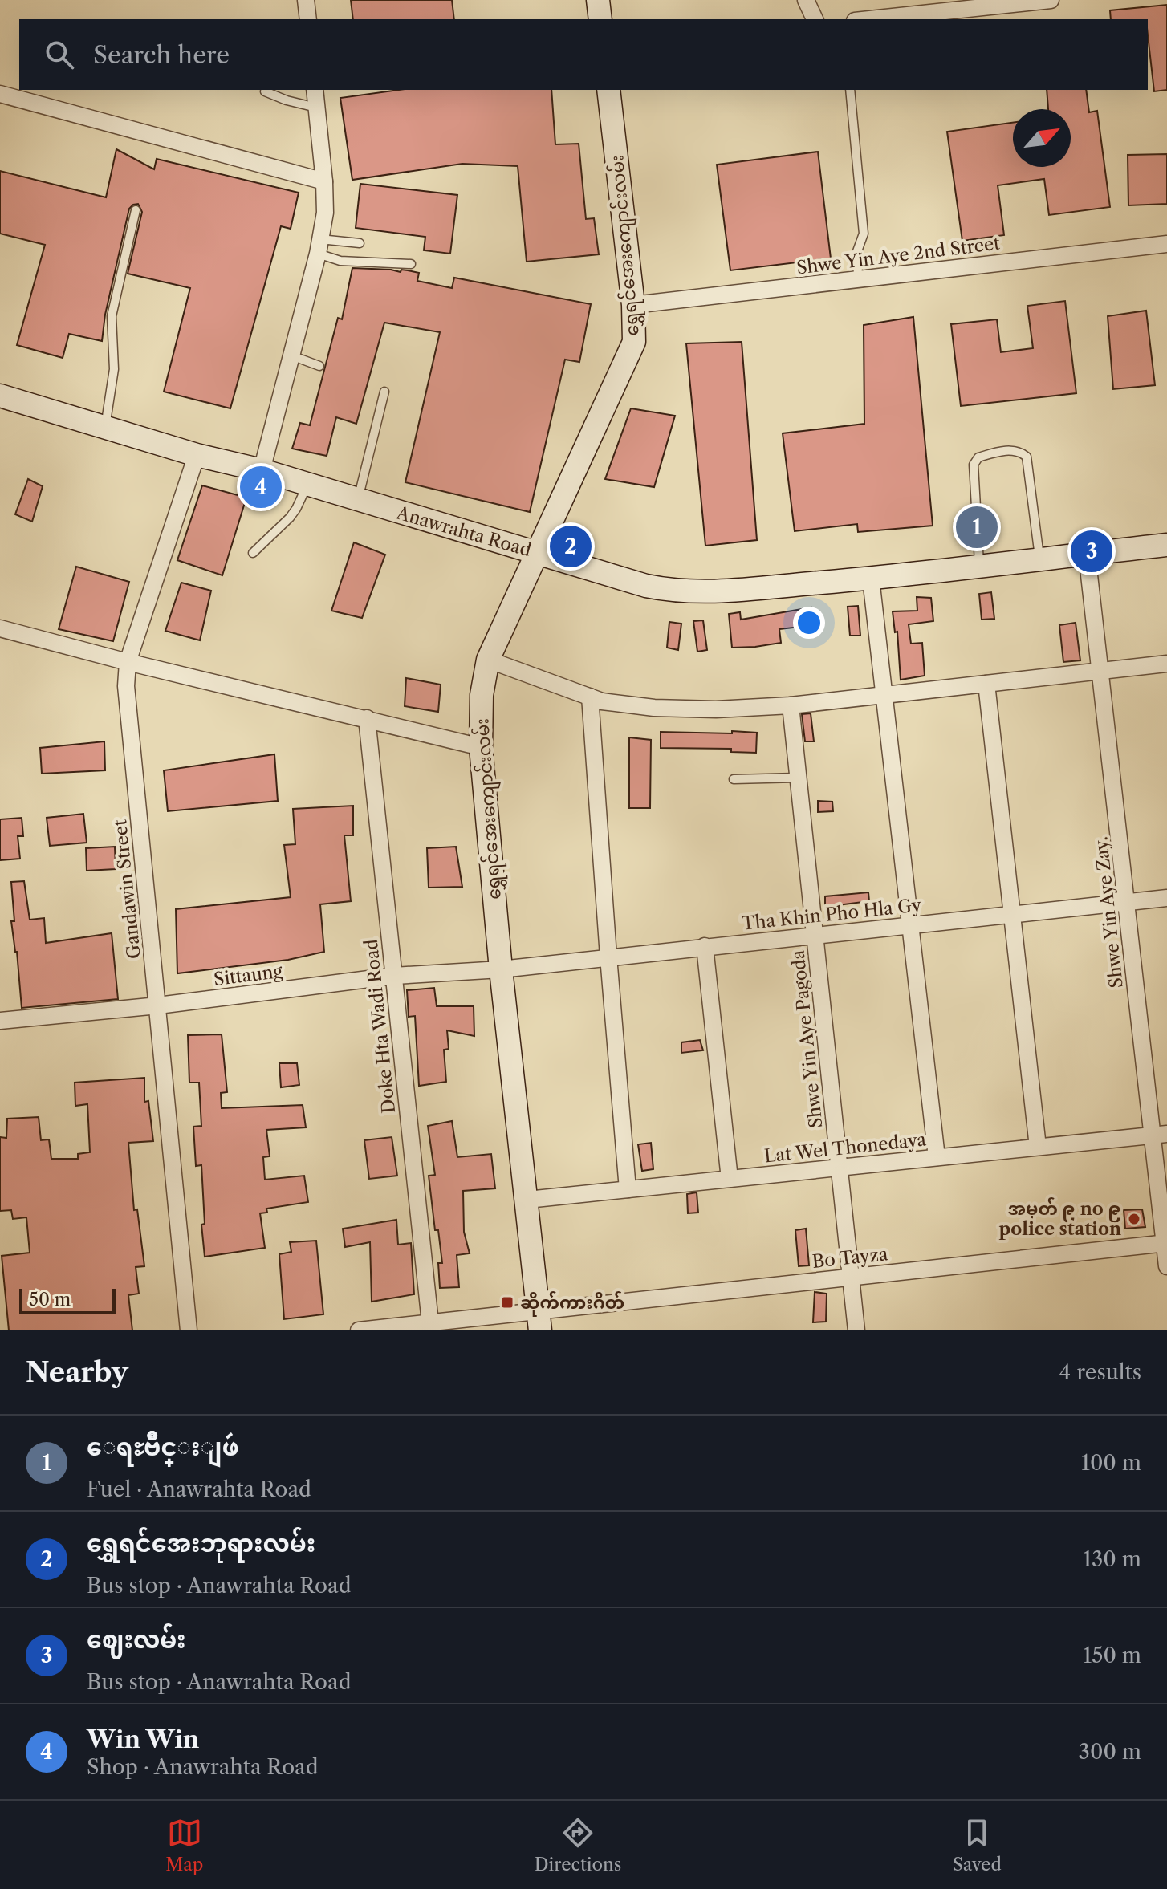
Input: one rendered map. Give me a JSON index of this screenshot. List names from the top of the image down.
{
  "streets": {
    "street": [
      "ရွှေရင်အေးကျောင်းလမ်း",
      "Shwe Yin Aye 2nd Street",
      "Anawrahta Road",
      "Gandawin Street",
      "Shwe Yin Aye Zay.",
      "Tha Khin Pho Hla Gy",
      "Sittaung",
      "Doke Hta Wadi Road",
      "Shwe Yin Aye Pagoda",
      "Lat Wel Thonedaya",
      "Bo Tayza"
    ]
  },
  "crossings": [
    ["ရွှေရင်အေးကျောင်းလမ်း", "Shwe Yin Aye 2nd Street"],
    ["ရွှေရင်အေးကျောင်းလမ်း", "Anawrahta Road"],
    ["ရွှေရင်အေးကျောင်းလမ်း", "Tha Khin Pho Hla Gy"],
    ["ရွှေရင်အေးကျောင်းလမ်း", "Sittaung"],
    ["ရွှေရင်အေးကျောင်းလမ်း", "Lat Wel Thonedaya"],
    ["ရွှေရင်အေးကျောင်းလမ်း", "Bo Tayza"],
    ["Anawrahta Road", "Gandawin Street"],
    ["Anawrahta Road", "Shwe Yin Aye Zay."],
    ["Gandawin Street", "Sittaung"],
    ["Shwe Yin Aye Zay.", "Tha Khin Pho Hla Gy"],
    ["Shwe Yin Aye Zay.", "Lat Wel Thonedaya"],
    ["Shwe Yin Aye Zay.", "Bo Tayza"],
    ["Tha Khin Pho Hla Gy", "Sittaung"],
    ["Tha Khin Pho Hla Gy", "Shwe Yin Aye Pagoda"],
    ["Sittaung", "Doke Hta Wadi Road"],
    ["Doke Hta Wadi Road", "Bo Tayza"],
    ["Shwe Yin Aye Pagoda", "Lat Wel Thonedaya"],
    ["Shwe Yin Aye Pagoda", "Bo Tayza"]
  ],
  "places": {
    "other": ["အမှတ် ၉ no ၉ police station"],
    "transit": ["ဆိုက်ကားဂိတ်"]
  },
  "scale_bar": "50 m",
  "north": "top right",
  "page": {
    "search": "Search here",
    "pins": [
      "4",
      "1",
      "2",
      "3"
    ],
    "scale": "50 m",
    "heading": ["Nearby", "4 results"],
    "list": [
      {
        "mark": "1",
        "name": "ေရႊဗ်ိဳင္းျဖဴ",
        "note": "Fuel · Anawrahta Road",
        "value": "100 m"
      },
      {
        "mark": "2",
        "name": "ရွှေရင်အေးဘုရားလမ်း",
        "note": "Bus stop · Anawrahta Road",
        "value": "130 m"
      },
      {
        "mark": "3",
        "name": "ဈေးလမ်း",
        "note": "Bus stop · Anawrahta Road",
        "value": "150 m"
      },
      {
        "mark": "4",
        "name": "Win Win",
        "note": "Shop · Anawrahta Road",
        "value": "300 m"
      }
    ],
    "nav": ["Map", "Directions", "Saved"]
  }
}
